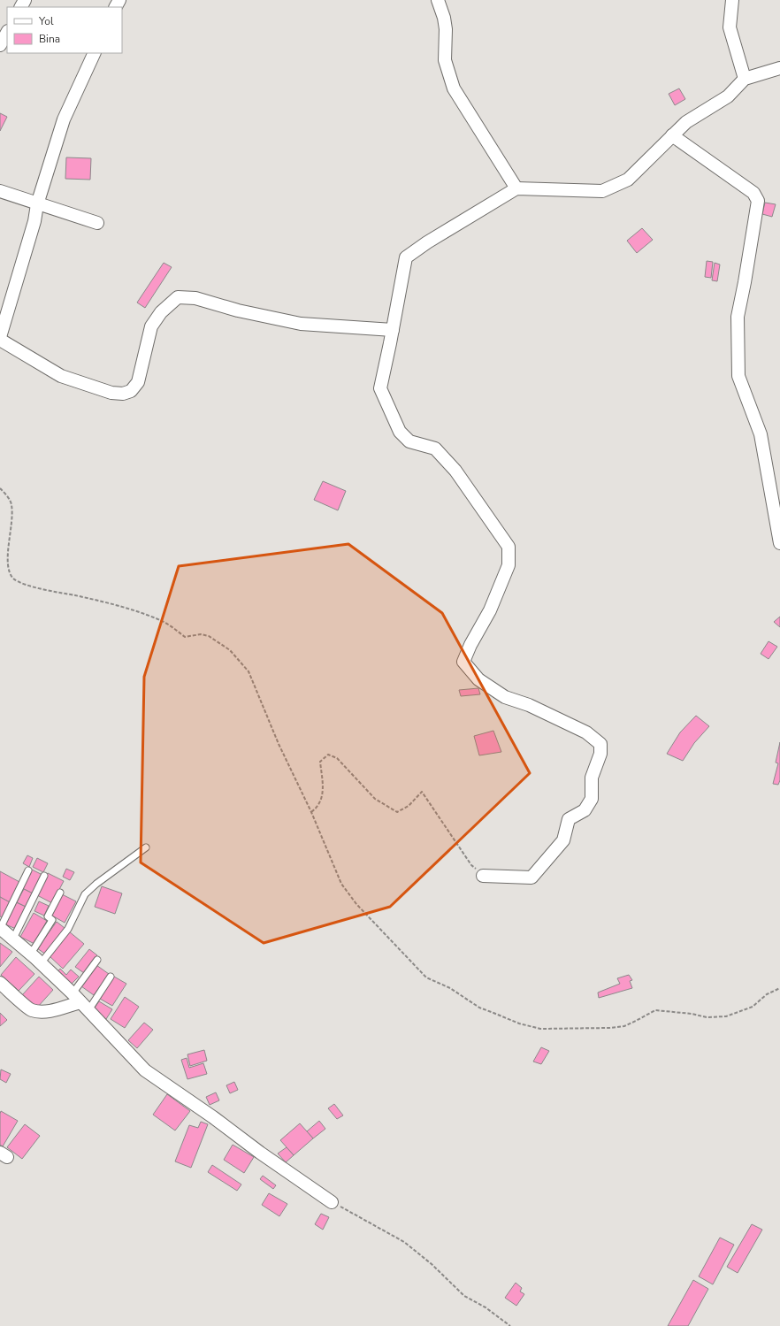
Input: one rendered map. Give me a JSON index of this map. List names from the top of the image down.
{
  "legend": ["Yol", "Bina"]
}
